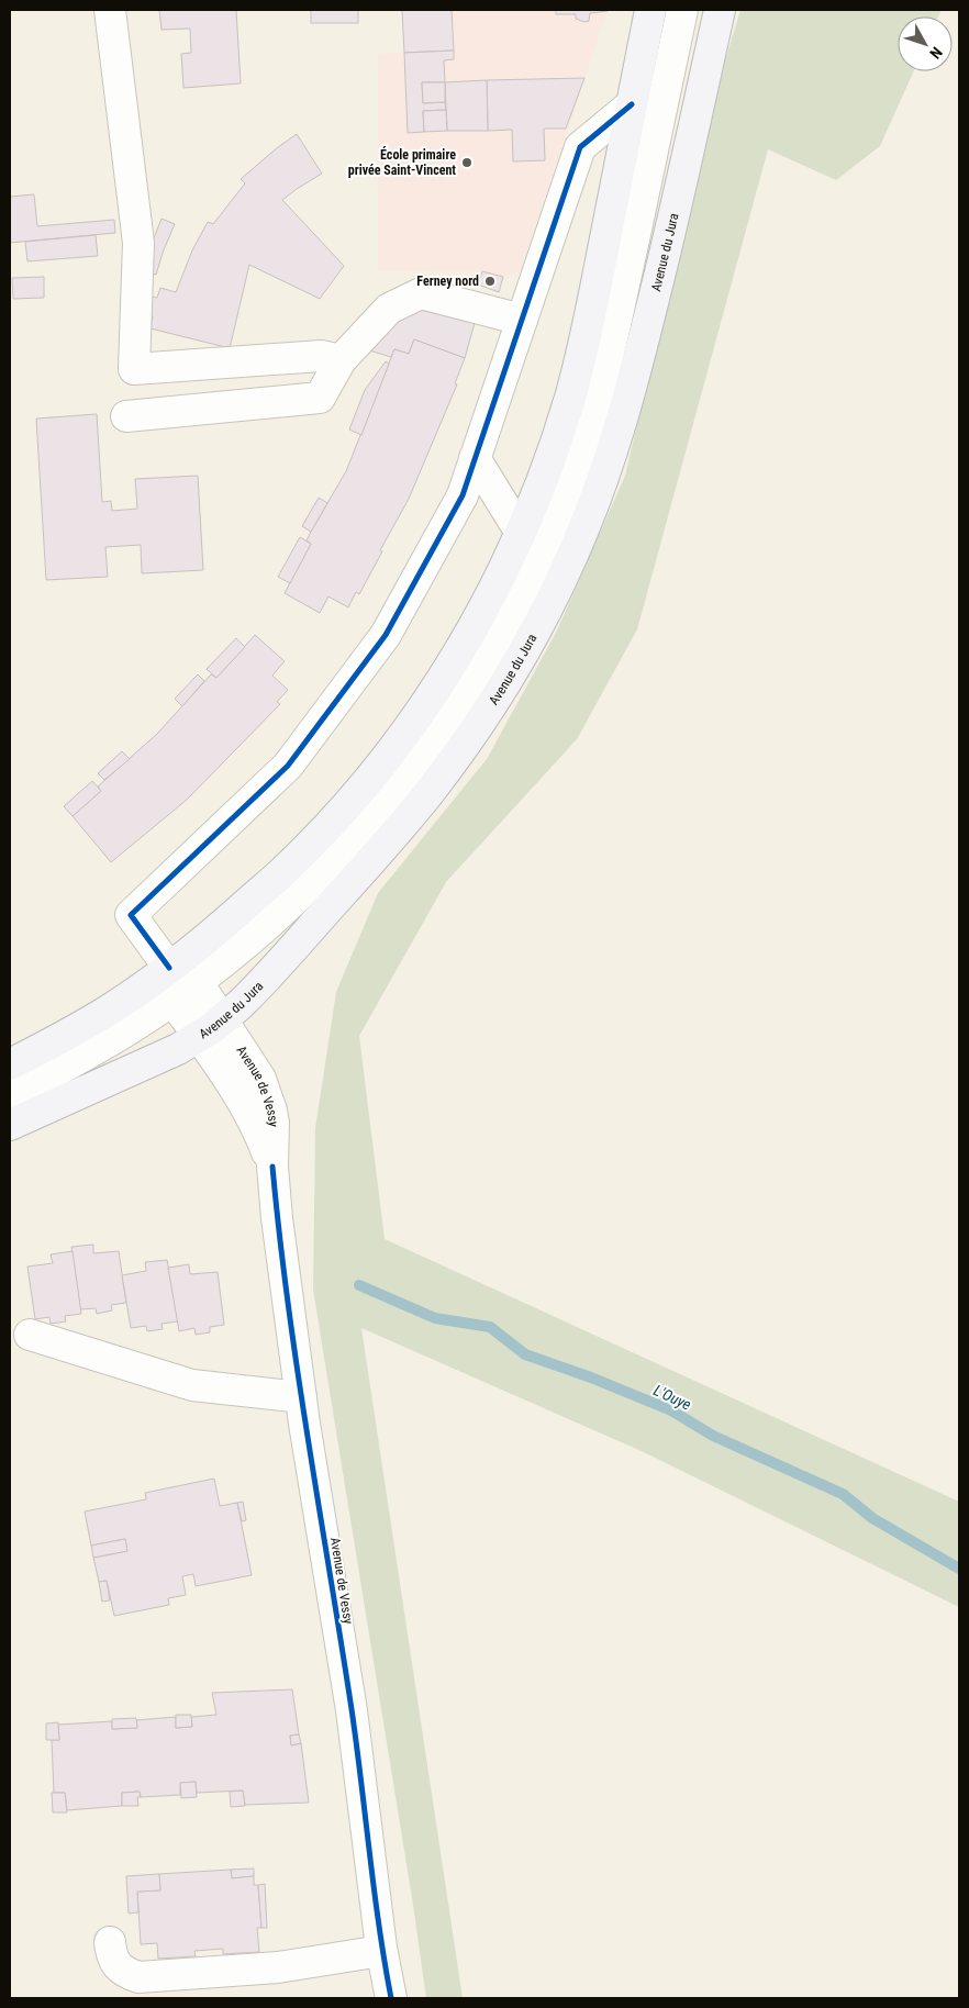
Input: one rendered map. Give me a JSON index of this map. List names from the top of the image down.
{
  "streets": {
    "main road": ["Avenue du Jura"],
    "street": ["Avenue de Vessy"]
  },
  "crossings": [
    ["Avenue du Jura", "Avenue de Vessy"]
  ],
  "water": ["L'Ouye"],
  "places": ["École primaire privée Saint-Vincent", "Ferney nord"],
  "north": "bottom right"
}
